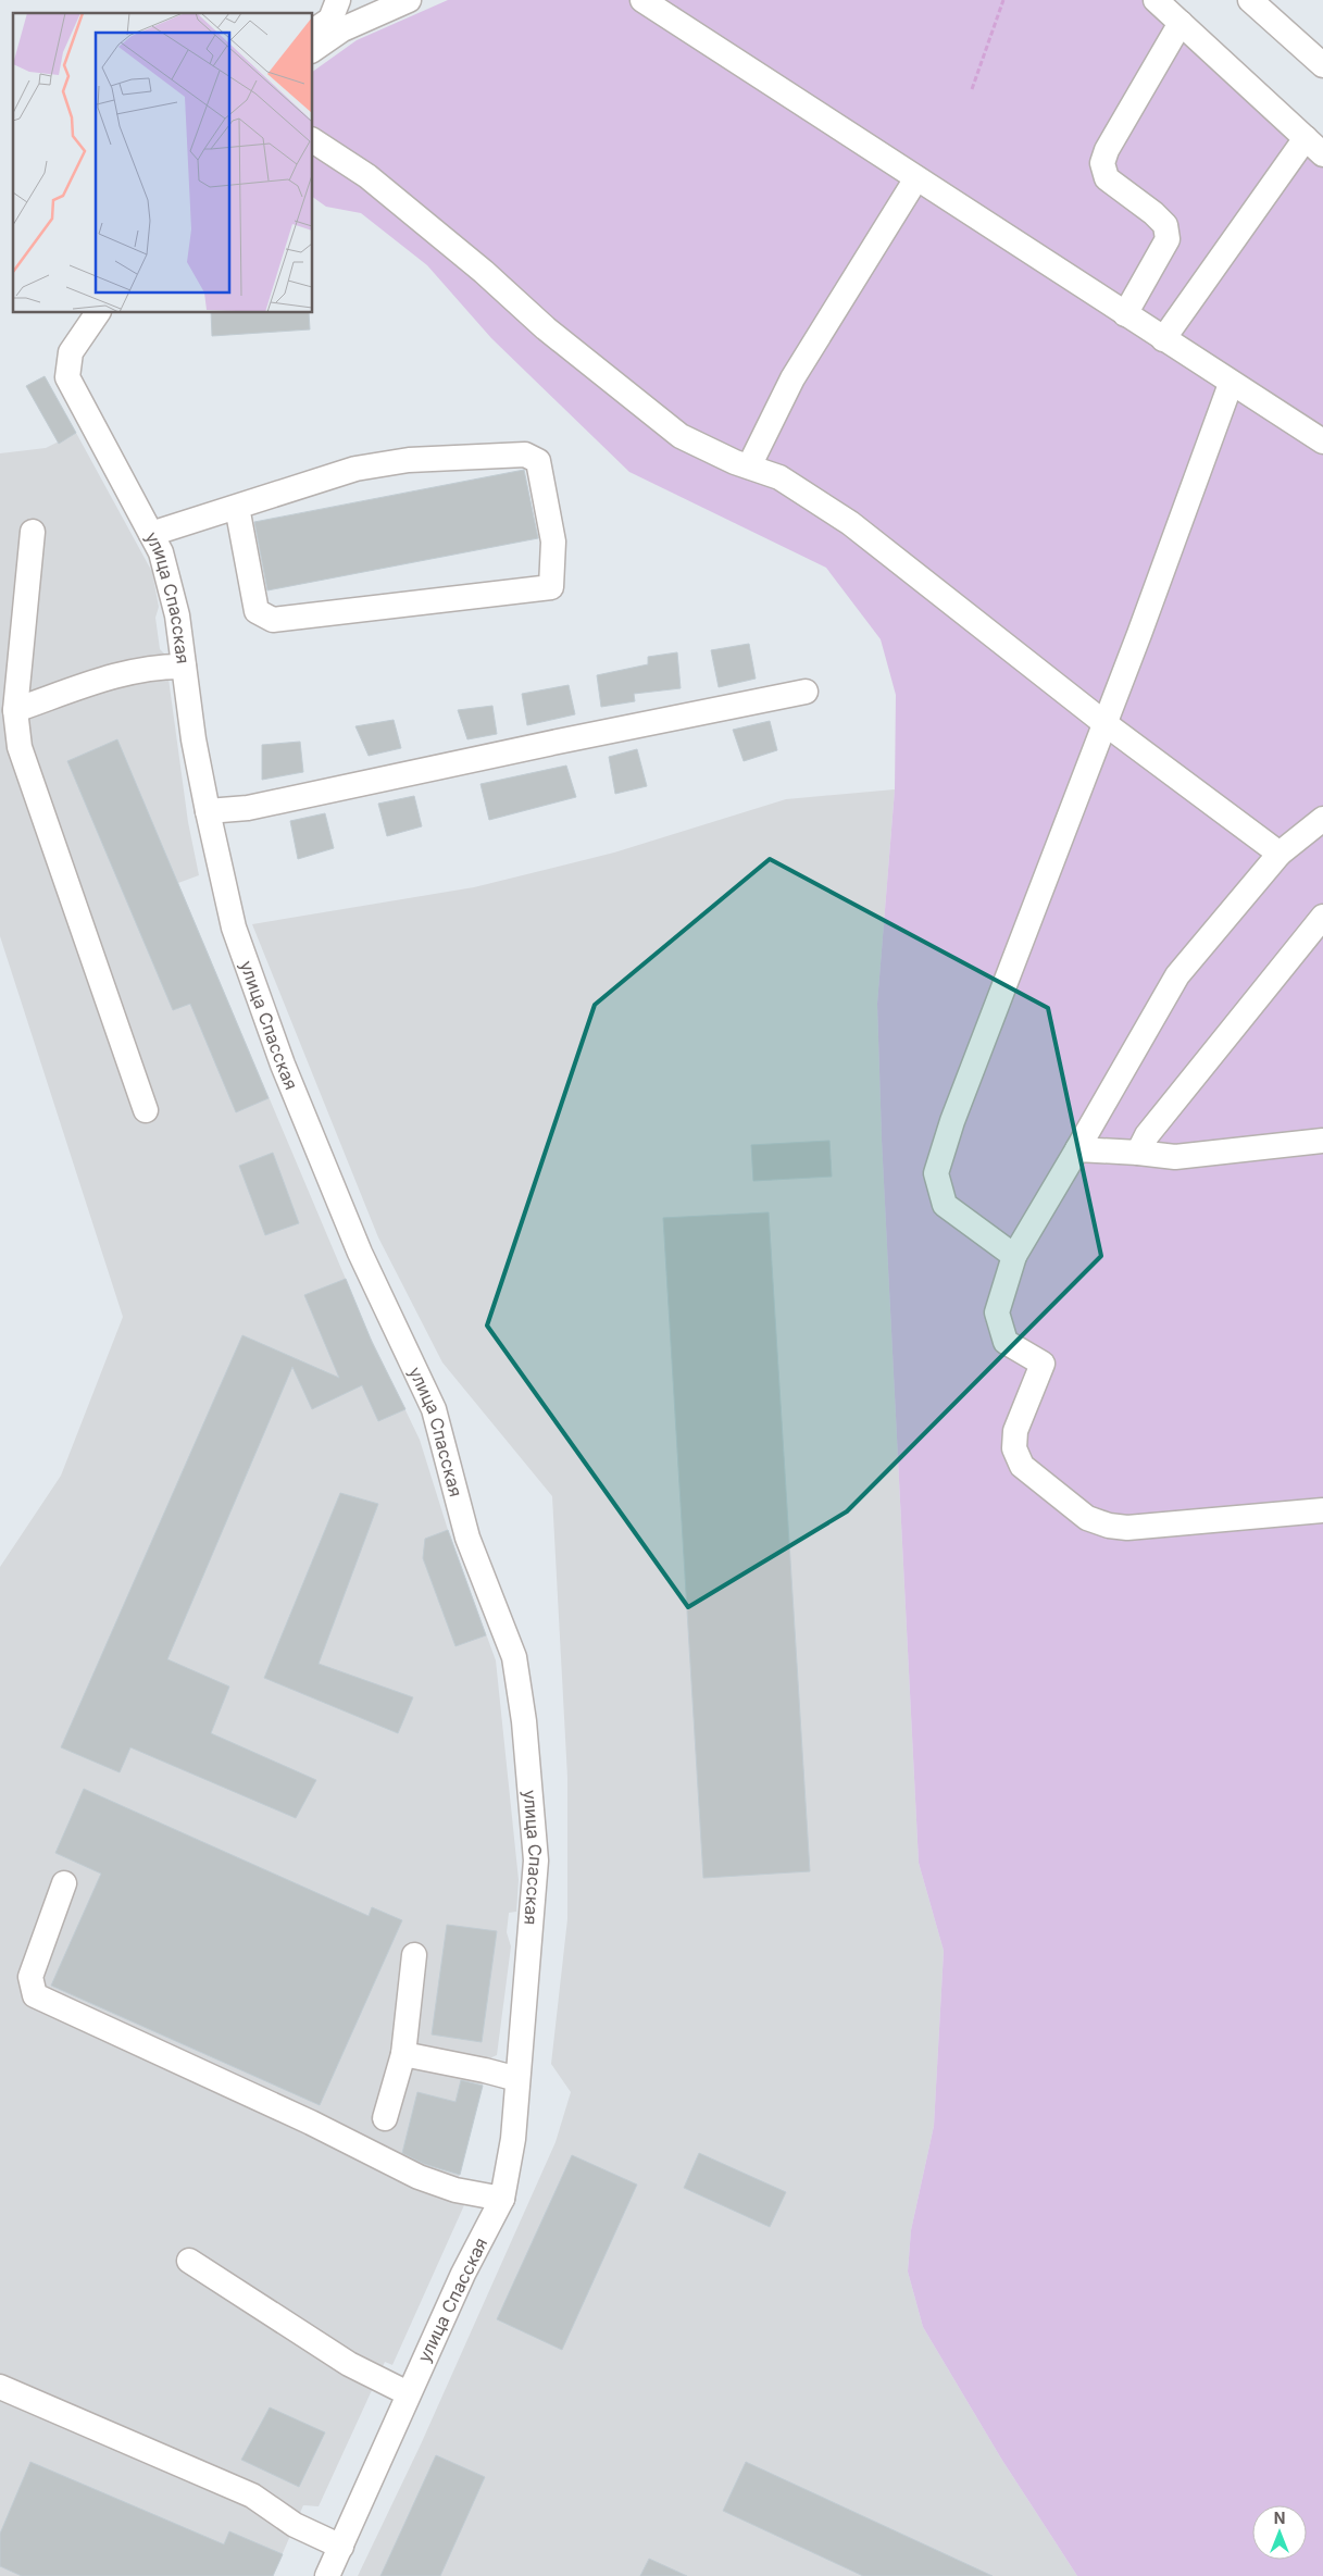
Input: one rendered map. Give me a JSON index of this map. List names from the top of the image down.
{
  "streets": {
    "street": ["улица Спасская"]
  },
  "north": "top"
}
